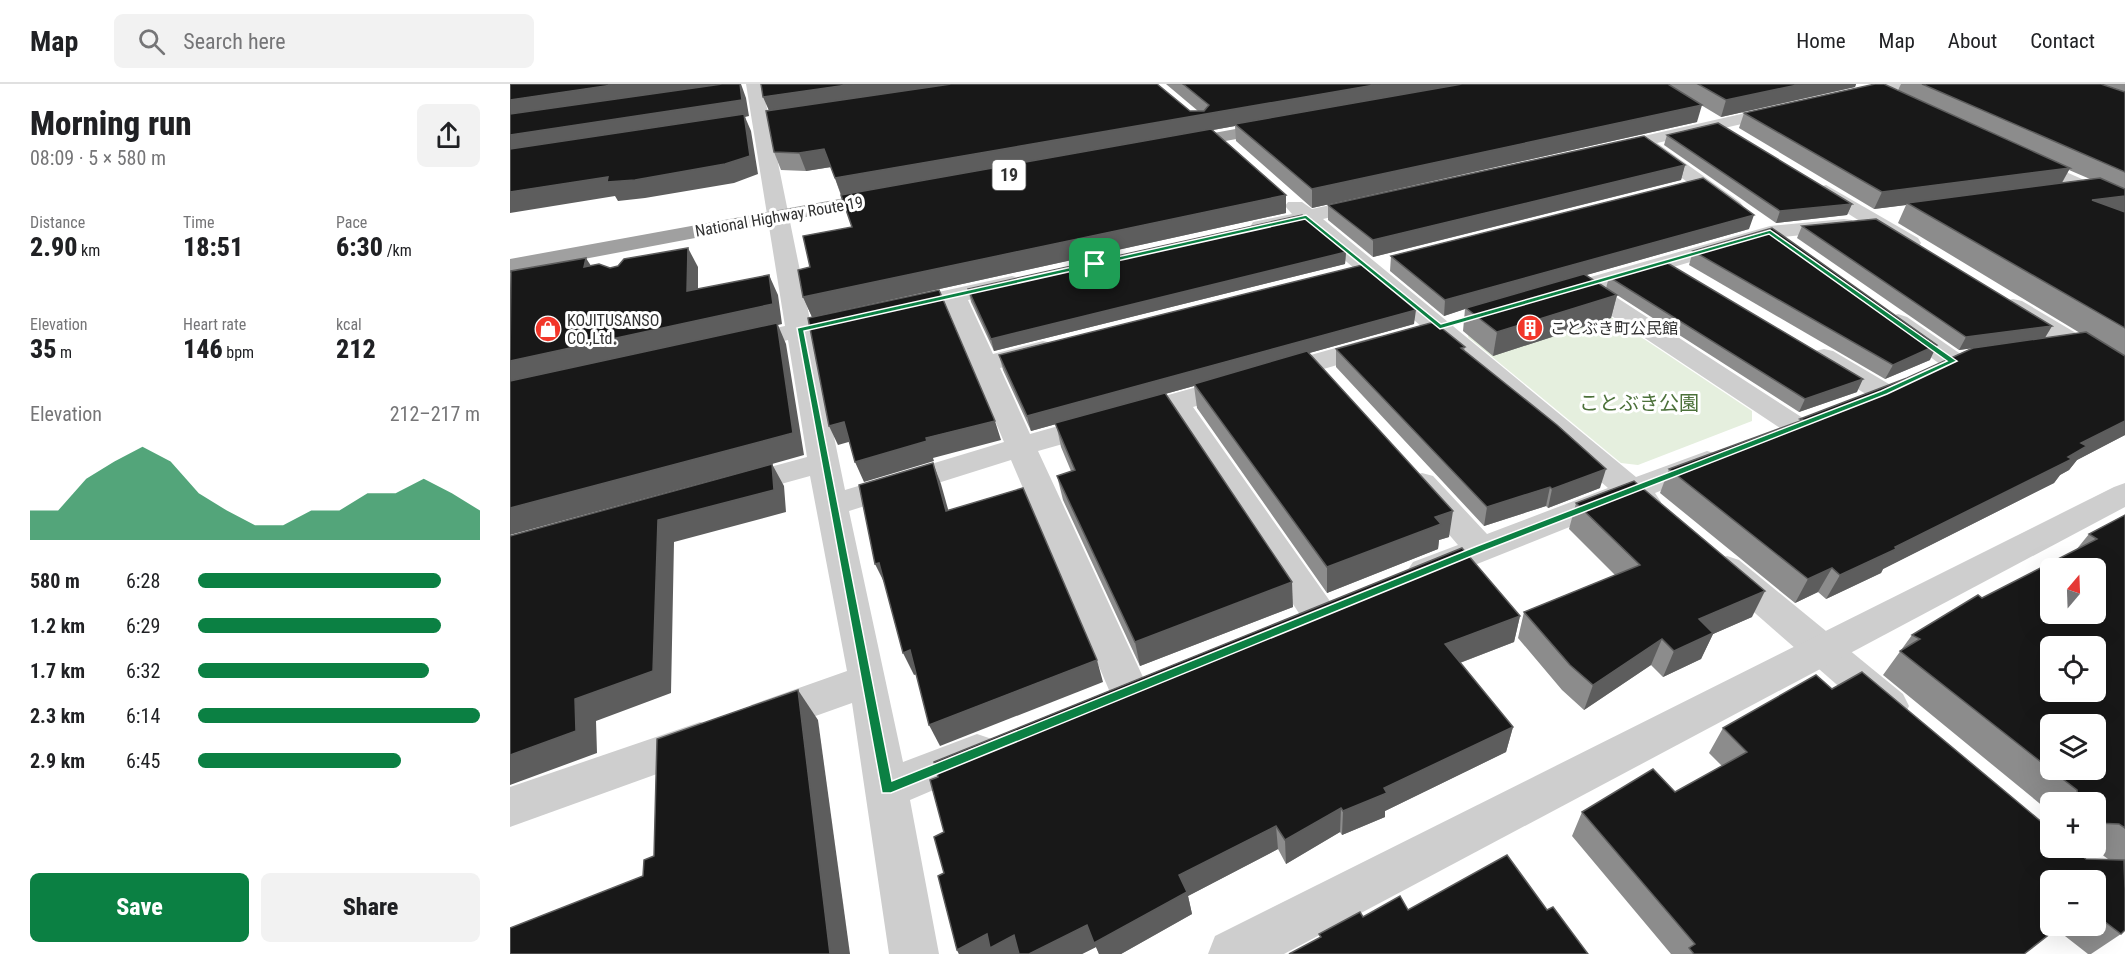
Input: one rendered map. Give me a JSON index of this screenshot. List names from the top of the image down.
{
  "streets": {
    "highway": ["National Highway Route 19"]
  },
  "parks": ["ことぶき公園"],
  "places": {
    "building": ["ことぶき町公民館"],
    "shop": ["KOJITUSANSO CO.,Ltd."]
  },
  "north": "top",
  "page": {
    "header": "Map",
    "search": "Search here",
    "nav": [
      "Home",
      "Map",
      "About",
      "Contact"
    ],
    "heading": ["Morning run", "08:09 · 5 × 580 m"],
    "stats": [
      ["Distance", "2.90 km"],
      ["Time", "18:51"],
      ["Pace", "6:30 /km"],
      ["Elevation", "35 m"],
      ["Heart rate", "146 bpm"],
      ["kcal", "212"]
    ],
    "chart": ["Elevation", "212–217 m"],
    "list": [
      {
        "name": "580 m",
        "note": "6:28"
      },
      {
        "name": "1.2 km",
        "note": "6:29"
      },
      {
        "name": "1.7 km",
        "note": "6:32"
      },
      {
        "name": "2.3 km",
        "note": "6:14"
      },
      {
        "name": "2.9 km",
        "note": "6:45"
      }
    ],
    "map_buttons": ["+", "−"],
    "buttons": ["Save", "Share"]
  }
}
